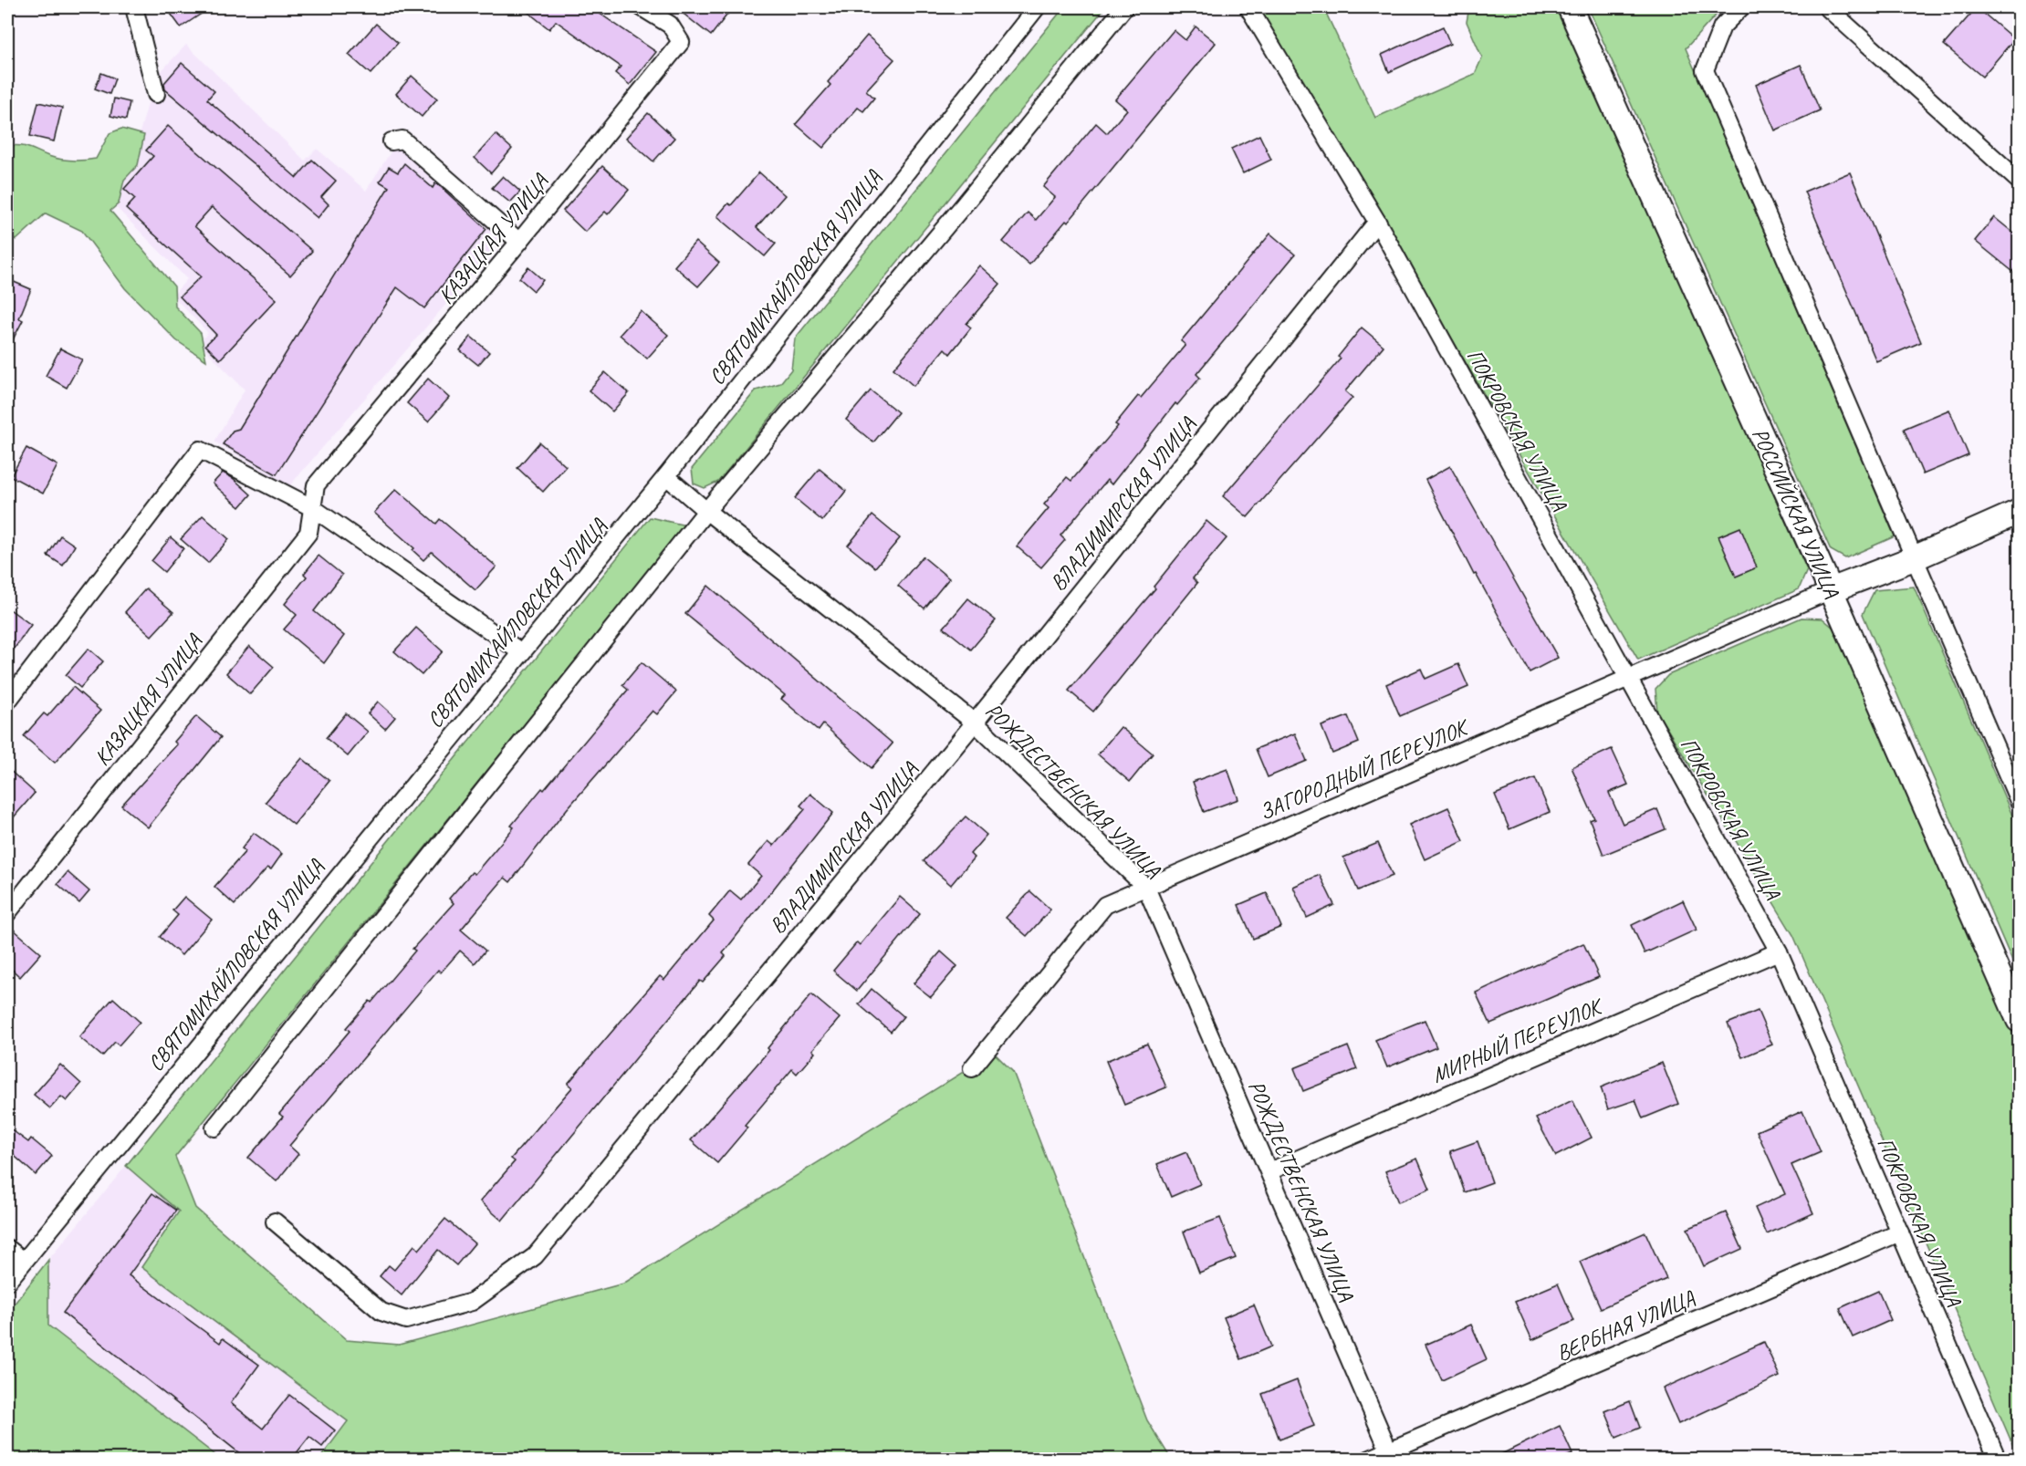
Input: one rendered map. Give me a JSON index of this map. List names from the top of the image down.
{
  "streets": {
    "main road": ["РОССИЙСКАЯ УЛИЦА"],
    "street": [
      "КАЗАЦКАЯ УЛИЦА",
      "СВЯТОМИХАЙЛОВСКАЯ УЛИЦА",
      "ПОКРОВСКАЯ УЛИЦА",
      "ВЛАДИМИРСКАЯ УЛИЦА",
      "ЗАГОРОДНЫЙ ПЕРЕУЛОК",
      "РОЖДЕСТВЕНСКАЯ УЛИЦА",
      "МИРНЫЙ ПЕРЕУЛОК",
      "ВЕРБНАЯ УЛИЦА"
    ]
  },
  "crossings": [
    ["СВЯТОМИХАЙЛОВСКАЯ УЛИЦА", "РОЖДЕСТВЕНСКАЯ УЛИЦА"],
    ["ПОКРОВСКАЯ УЛИЦА", "ВЛАДИМИРСКАЯ УЛИЦА"],
    ["ПОКРОВСКАЯ УЛИЦА", "ЗАГОРОДНЫЙ ПЕРЕУЛОК"],
    ["ПОКРОВСКАЯ УЛИЦА", "МИРНЫЙ ПЕРЕУЛОК"],
    ["ПОКРОВСКАЯ УЛИЦА", "ВЕРБНАЯ УЛИЦА"],
    ["ВЛАДИМИРСКАЯ УЛИЦА", "РОЖДЕСТВЕНСКАЯ УЛИЦА"],
    ["РОССИЙСКАЯ УЛИЦА", "ЗАГОРОДНЫЙ ПЕРЕУЛОК"],
    ["ЗАГОРОДНЫЙ ПЕРЕУЛОК", "РОЖДЕСТВЕНСКАЯ УЛИЦА"],
    ["РОЖДЕСТВЕНСКАЯ УЛИЦА", "МИРНЫЙ ПЕРЕУЛОК"],
    ["РОЖДЕСТВЕНСКАЯ УЛИЦА", "ВЕРБНАЯ УЛИЦА"]
  ]
}
